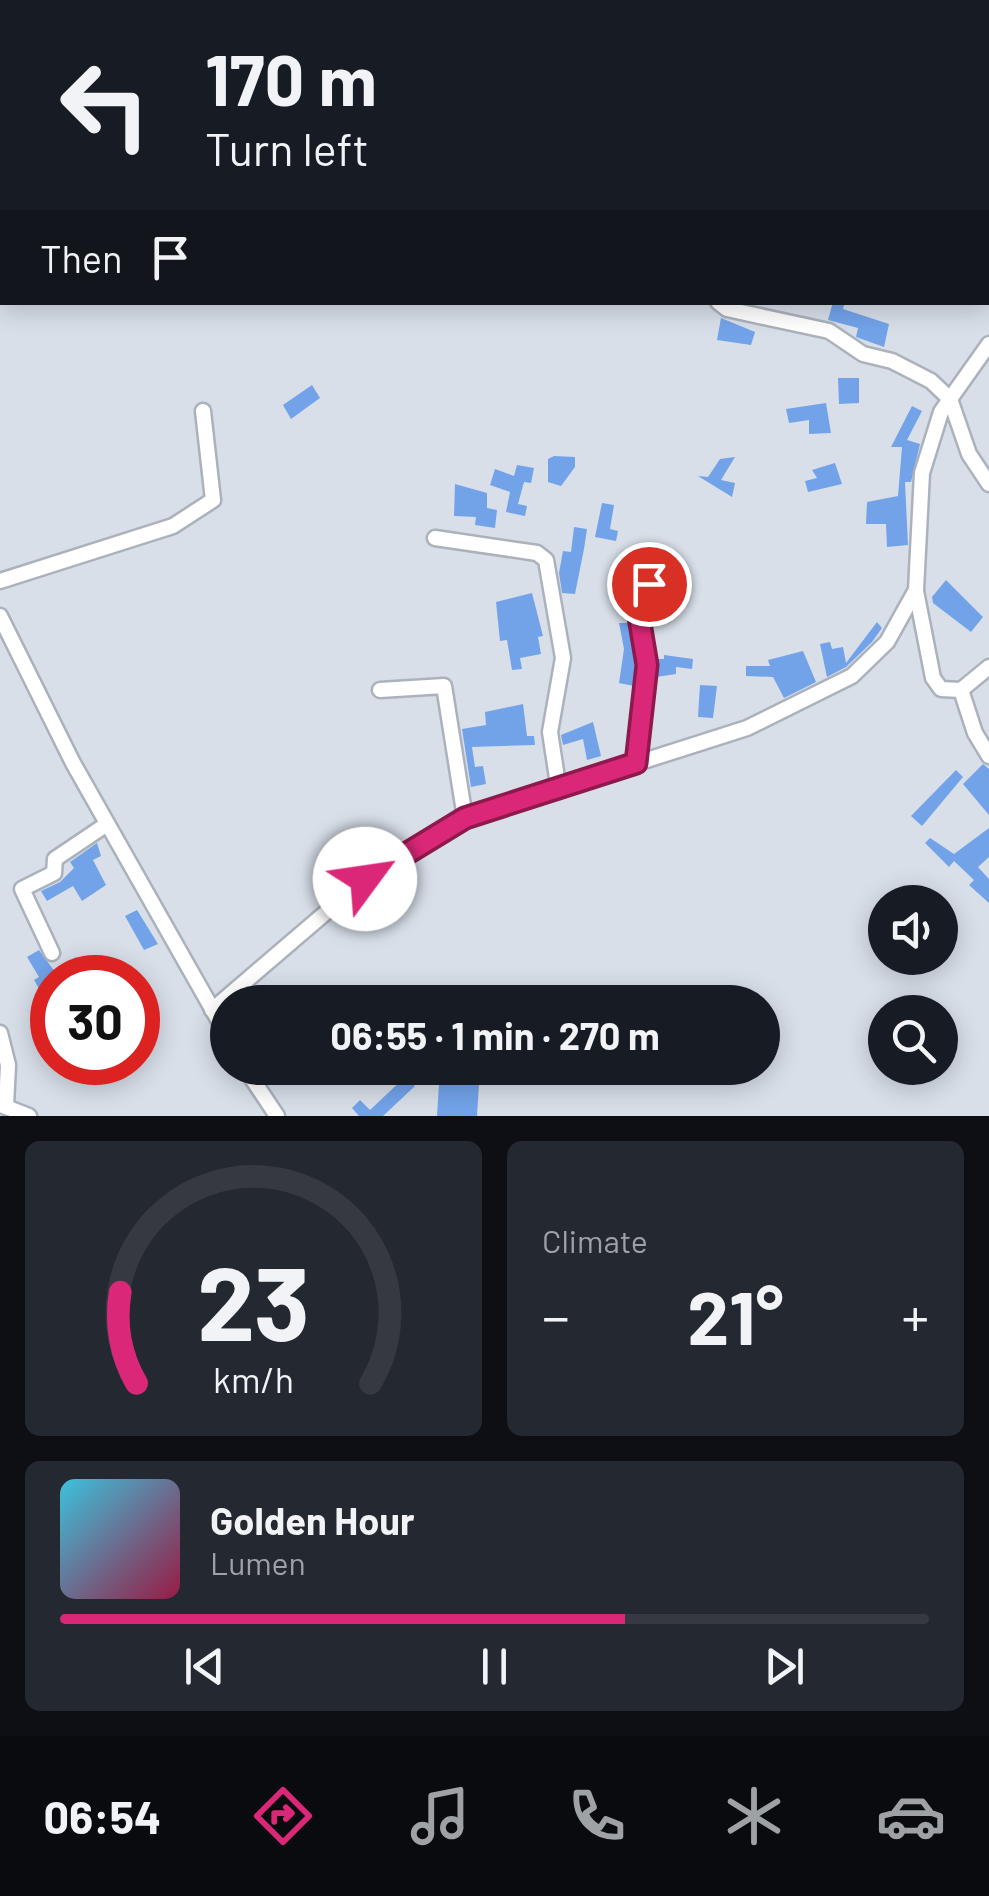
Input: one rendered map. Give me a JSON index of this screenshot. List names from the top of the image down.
{
  "page": {
    "turn": ["170 m", "Turn left"],
    "then": "Then",
    "limit": "30",
    "trip": "06:55 · 1 min · 270 m",
    "tile": "Climate",
    "heat": ["−", "21°", "+"],
    "song": ["Golden Hour", "Lumen"],
    "tabs": "06:54",
    "gauge": ["23", "km/h"]
  }
}
